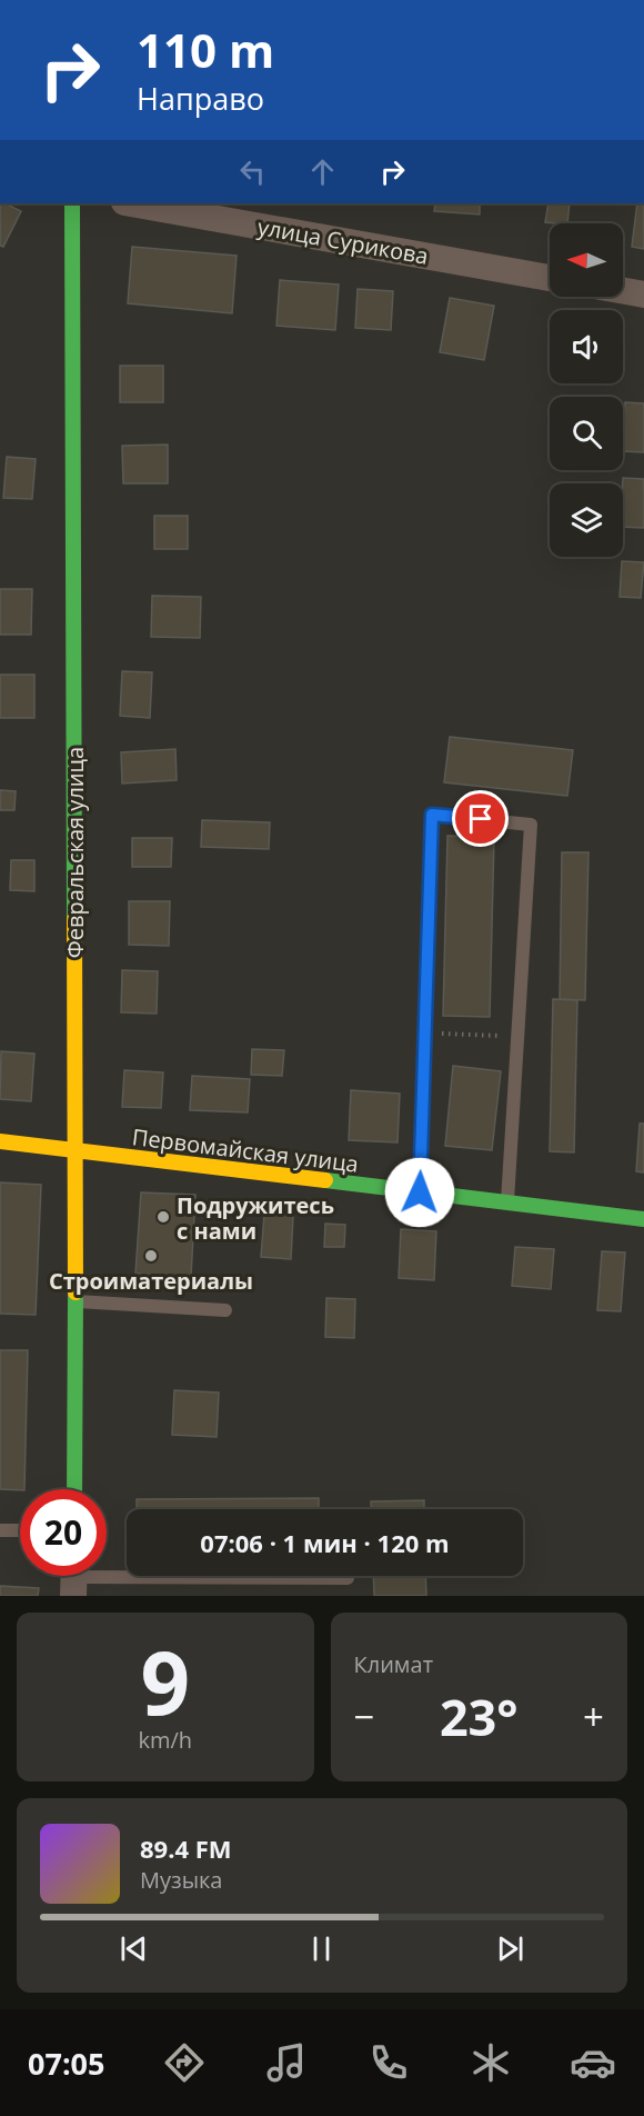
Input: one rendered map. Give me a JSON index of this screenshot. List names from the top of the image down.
{
  "streets": {
    "street": ["улица Сурикова", "Февральская улица", "Первомайская улица"]
  },
  "crossings": [
    ["Февральская улица", "Первомайская улица"]
  ],
  "places": ["Подружитесь с нами", "Строиматериалы"],
  "north": "left",
  "page": {
    "turn": ["110 m", "Направо"],
    "limit": "20",
    "trip": "07:06 · 1 мин · 120 m",
    "tile": [
      ["9", "km/h"],
      "Климат"
    ],
    "heat": ["−", "23°", "+"],
    "song": ["89.4 FM", "Музыка"],
    "tabs": "07:05"
  }
}
